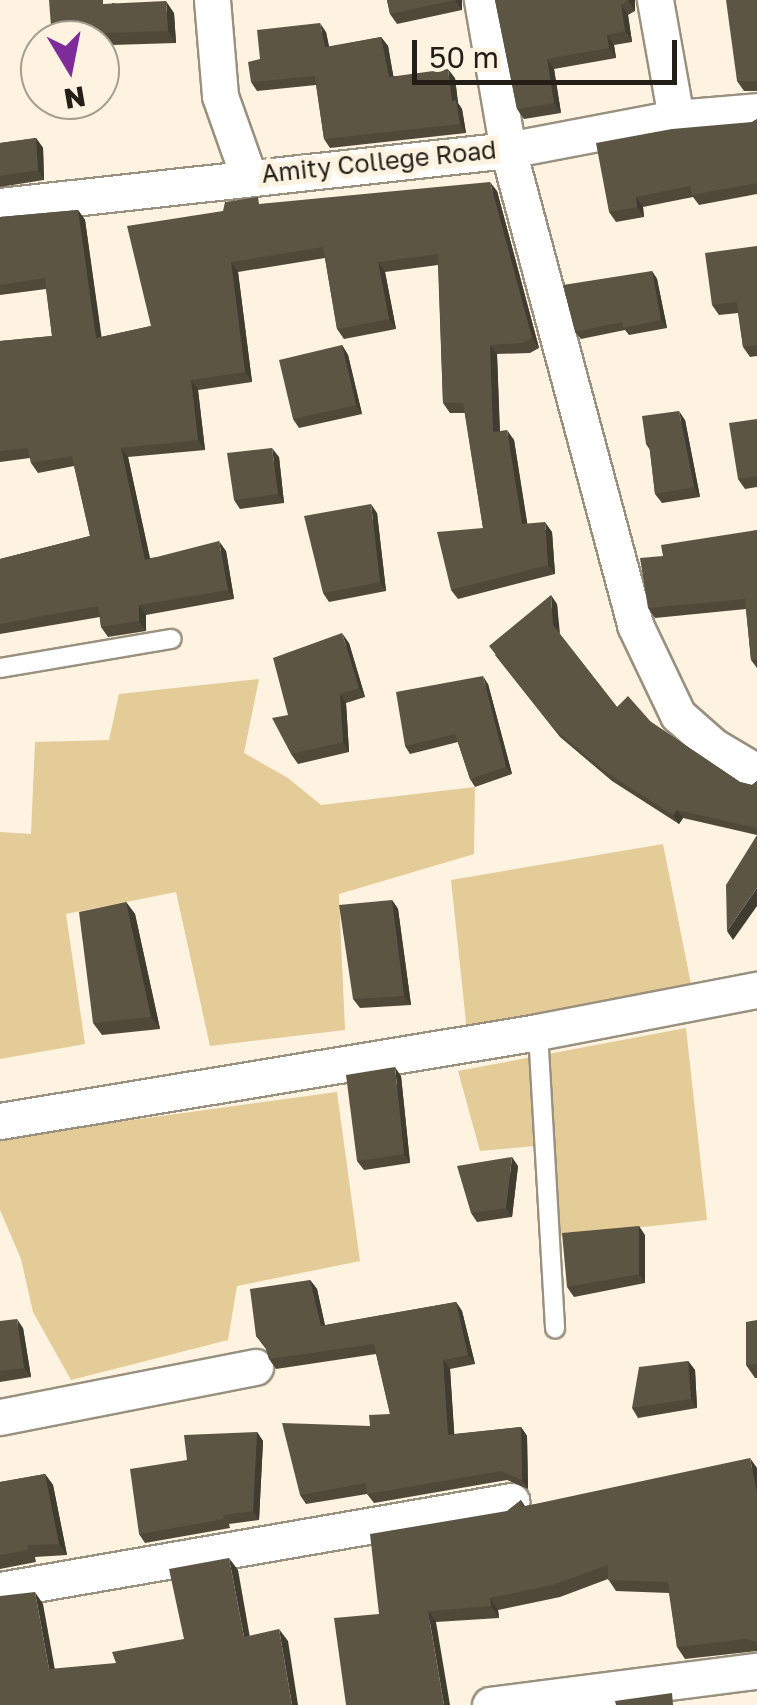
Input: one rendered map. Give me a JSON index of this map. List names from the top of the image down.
{
  "streets": {
    "street": ["Amity College Road"]
  },
  "scale_bar": "50 m",
  "north": "bottom"
}
